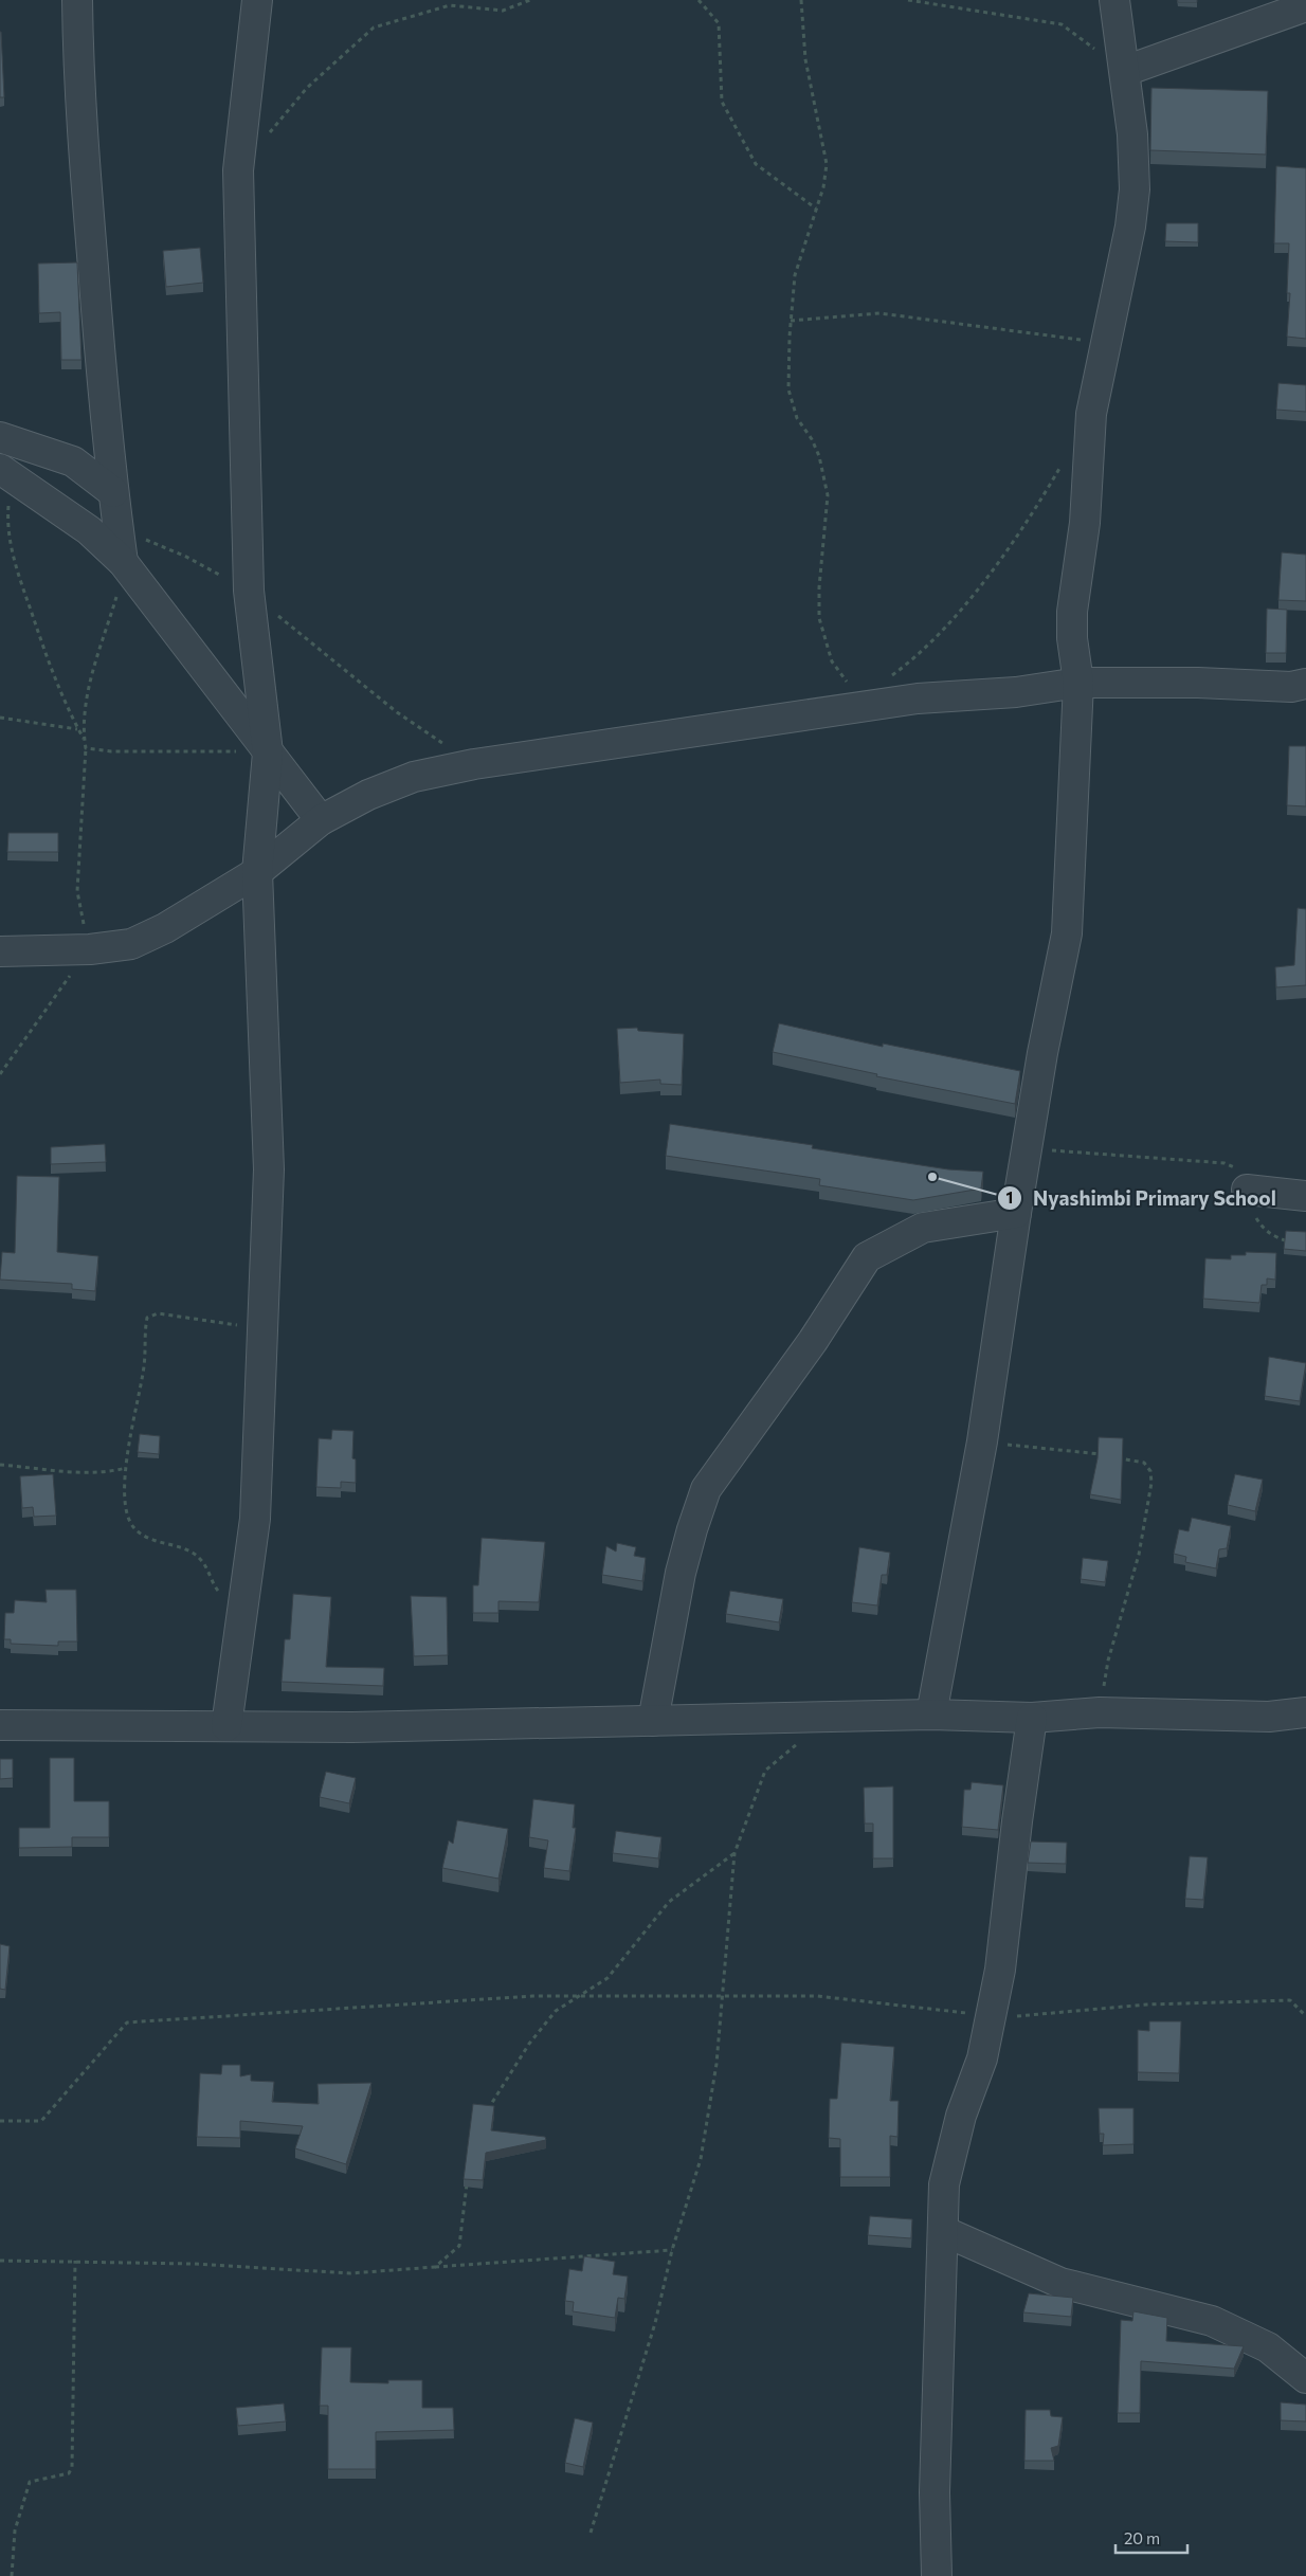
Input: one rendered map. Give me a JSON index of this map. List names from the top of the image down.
{
  "places": ["Nyashimbi Primary School"],
  "scale_bar": "20 m"
}
